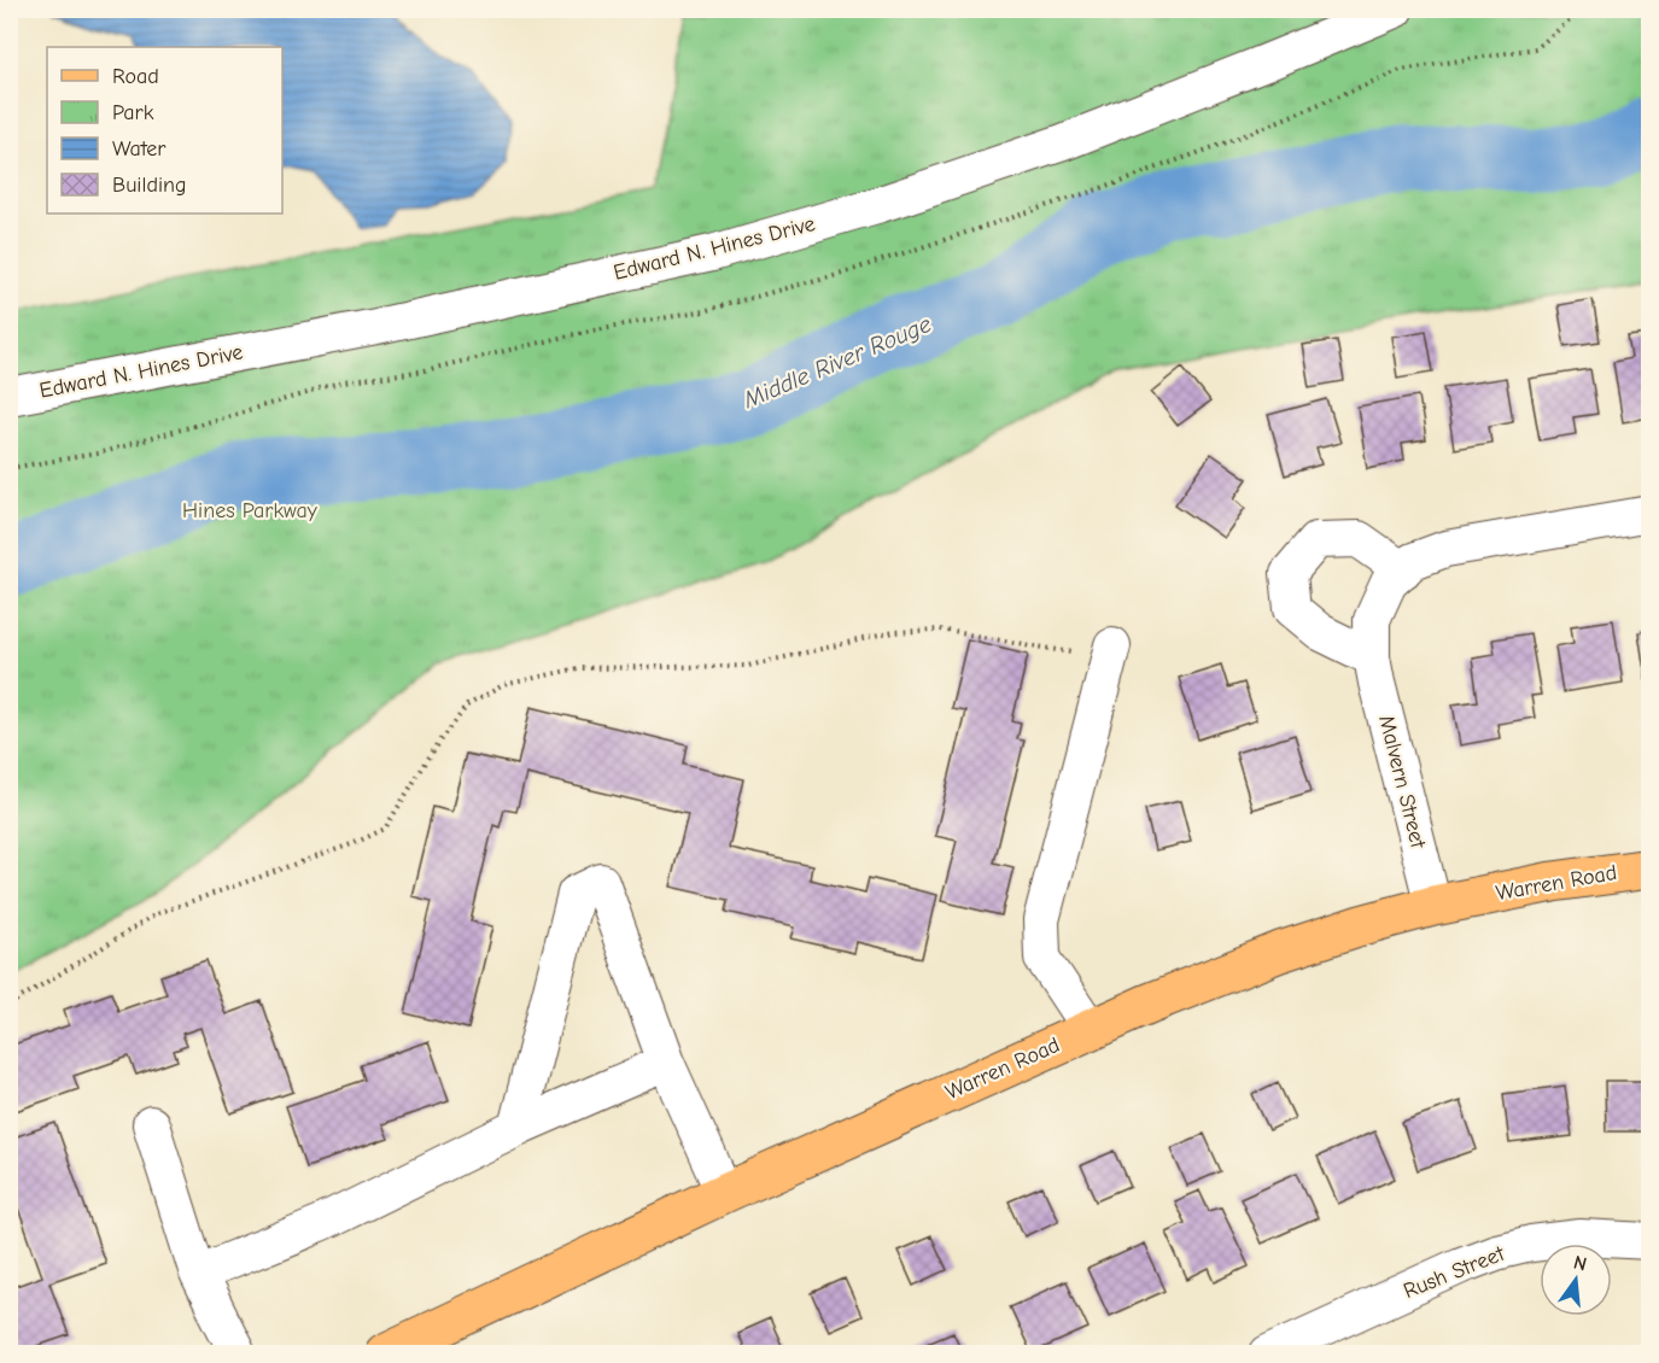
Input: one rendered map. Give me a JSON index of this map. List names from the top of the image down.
{
  "streets": {
    "main road": ["Warren Road"],
    "street": ["Edward N. Hines Drive", "Malvern Street", "Rush Street"]
  },
  "crossings": [
    ["Malvern Street", "Warren Road"]
  ],
  "water": ["Middle River Rouge"],
  "parks": ["Hines Parkway"],
  "legend": [
    "Road",
    "Park",
    "Water",
    "Building"
  ],
  "north": "top"
}
